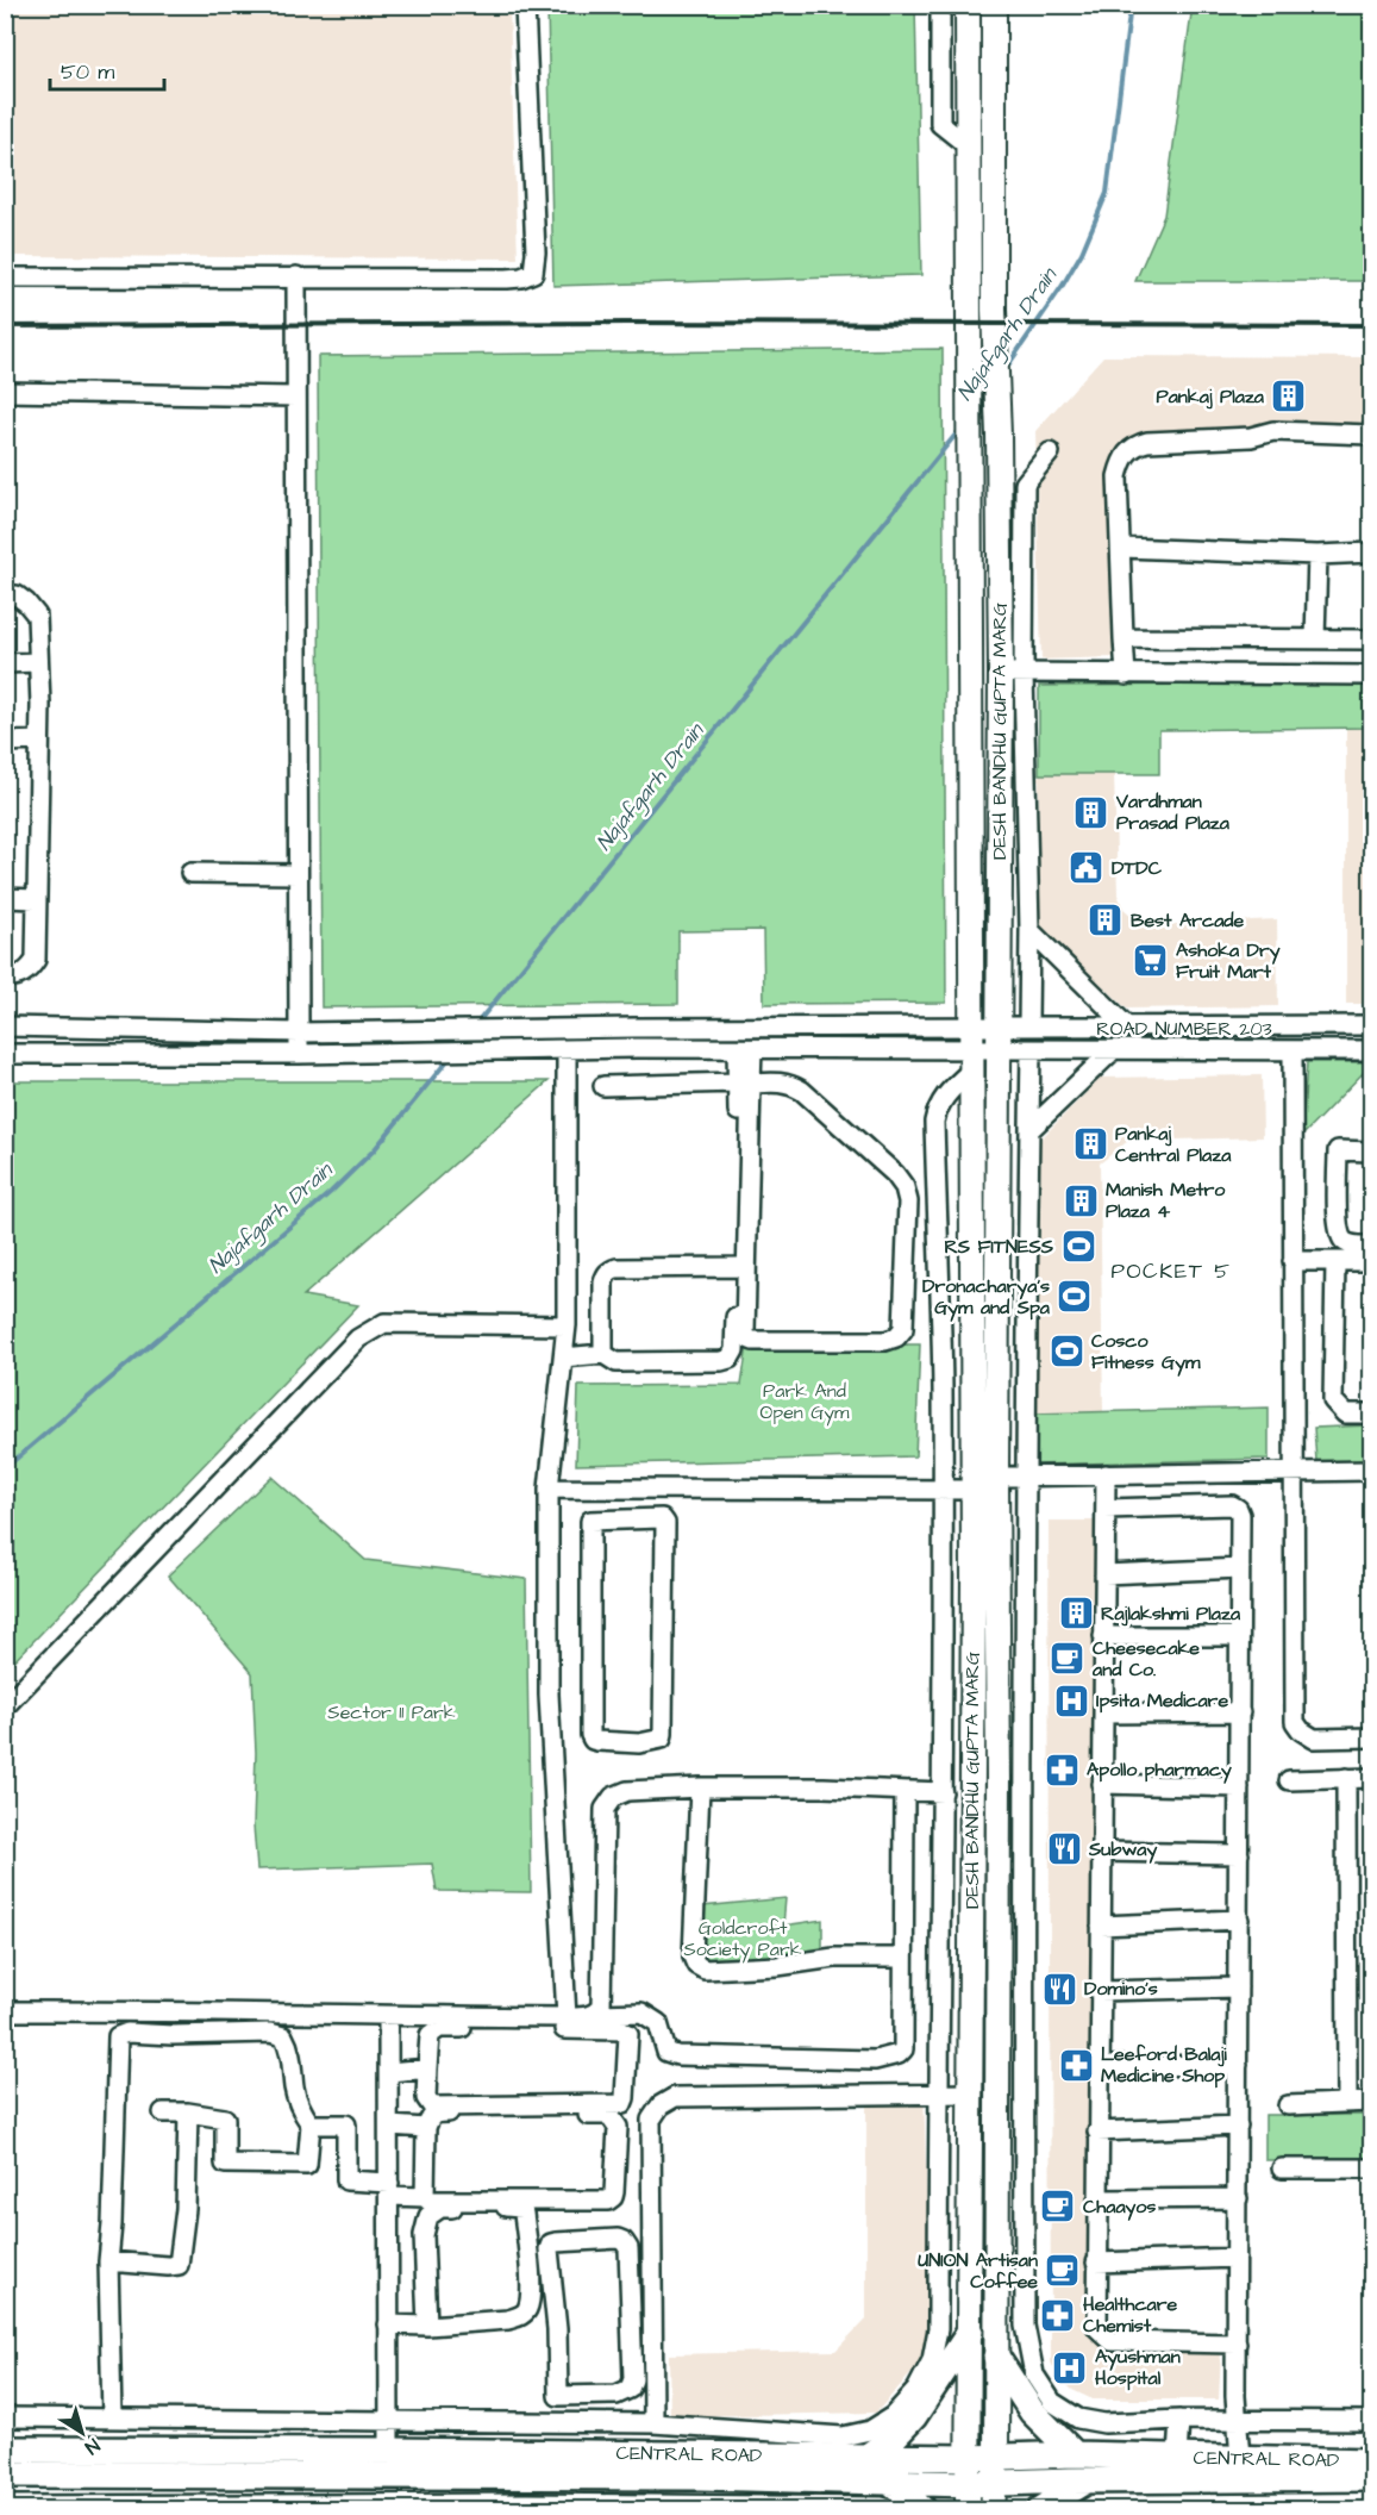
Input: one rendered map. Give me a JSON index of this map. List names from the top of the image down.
{
  "streets": {
    "main road": ["CENTRAL ROAD"],
    "street": ["DESH BANDHU GUPTA MARG", "ROAD NUMBER 203"]
  },
  "crossings": [
    ["DESH BANDHU GUPTA MARG", "ROAD NUMBER 203"],
    ["DESH BANDHU GUPTA MARG", "CENTRAL ROAD"]
  ],
  "districts": ["POCKET 5"],
  "water": ["Najafgarh Drain"],
  "parks": ["Park And Open Gym", "Sector 11 Park", "Goldcroft Society Park"],
  "places": {
    "building": [
      "Pankaj Plaza",
      "Vardhman Prasad Plaza",
      "Best Arcade",
      "Pankaj Central Plaza",
      "Manish Metro Plaza 4",
      "Rajlakshmi Plaza"
    ],
    "public building": ["DTDC"],
    "supermarket": ["Ashoka Dry Fruit Mart"],
    "sports": ["RS FITNESS", "Dronacharya's Gym and Spa", "Cosco Fitness Gym"],
    "cafe": ["Cheesecake and Co.", "Chaayos", "UNION Artisan Coffee"],
    "hospital": ["Ipsita Medicare", "Ayushman Hospital"],
    "pharmacy": ["Apollo pharmacy", "Leeford Balaji Medicine Shop", "Healthcare Chemist"],
    "restaurant": ["Subway", "Domino's"]
  },
  "scale_bar": "50 m",
  "north": "bottom right"
}
